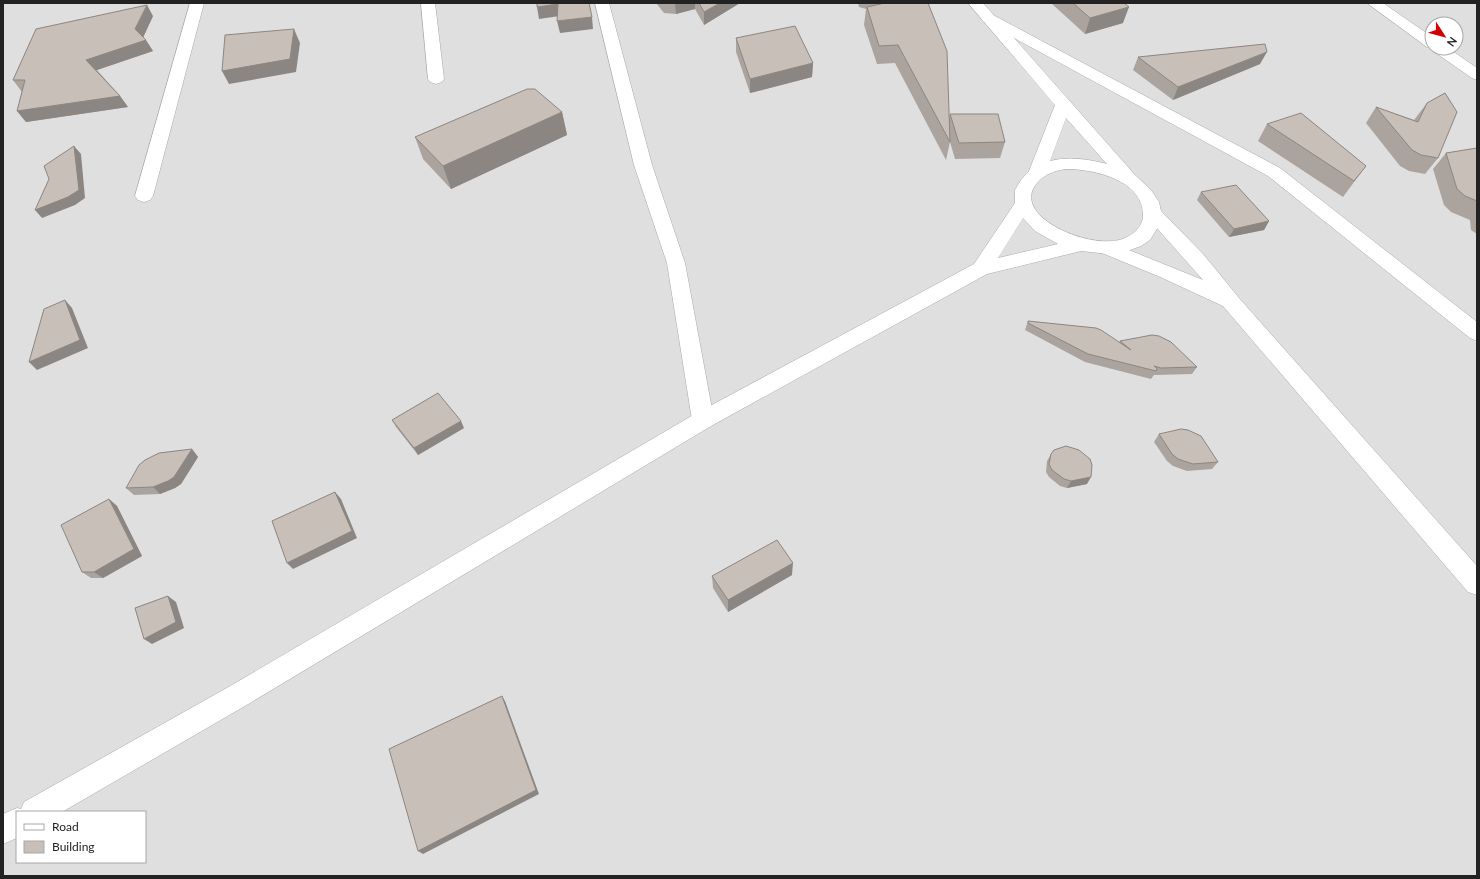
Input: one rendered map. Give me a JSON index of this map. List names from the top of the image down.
{
  "legend": ["Road", "Building"],
  "north": "bottom right"
}
